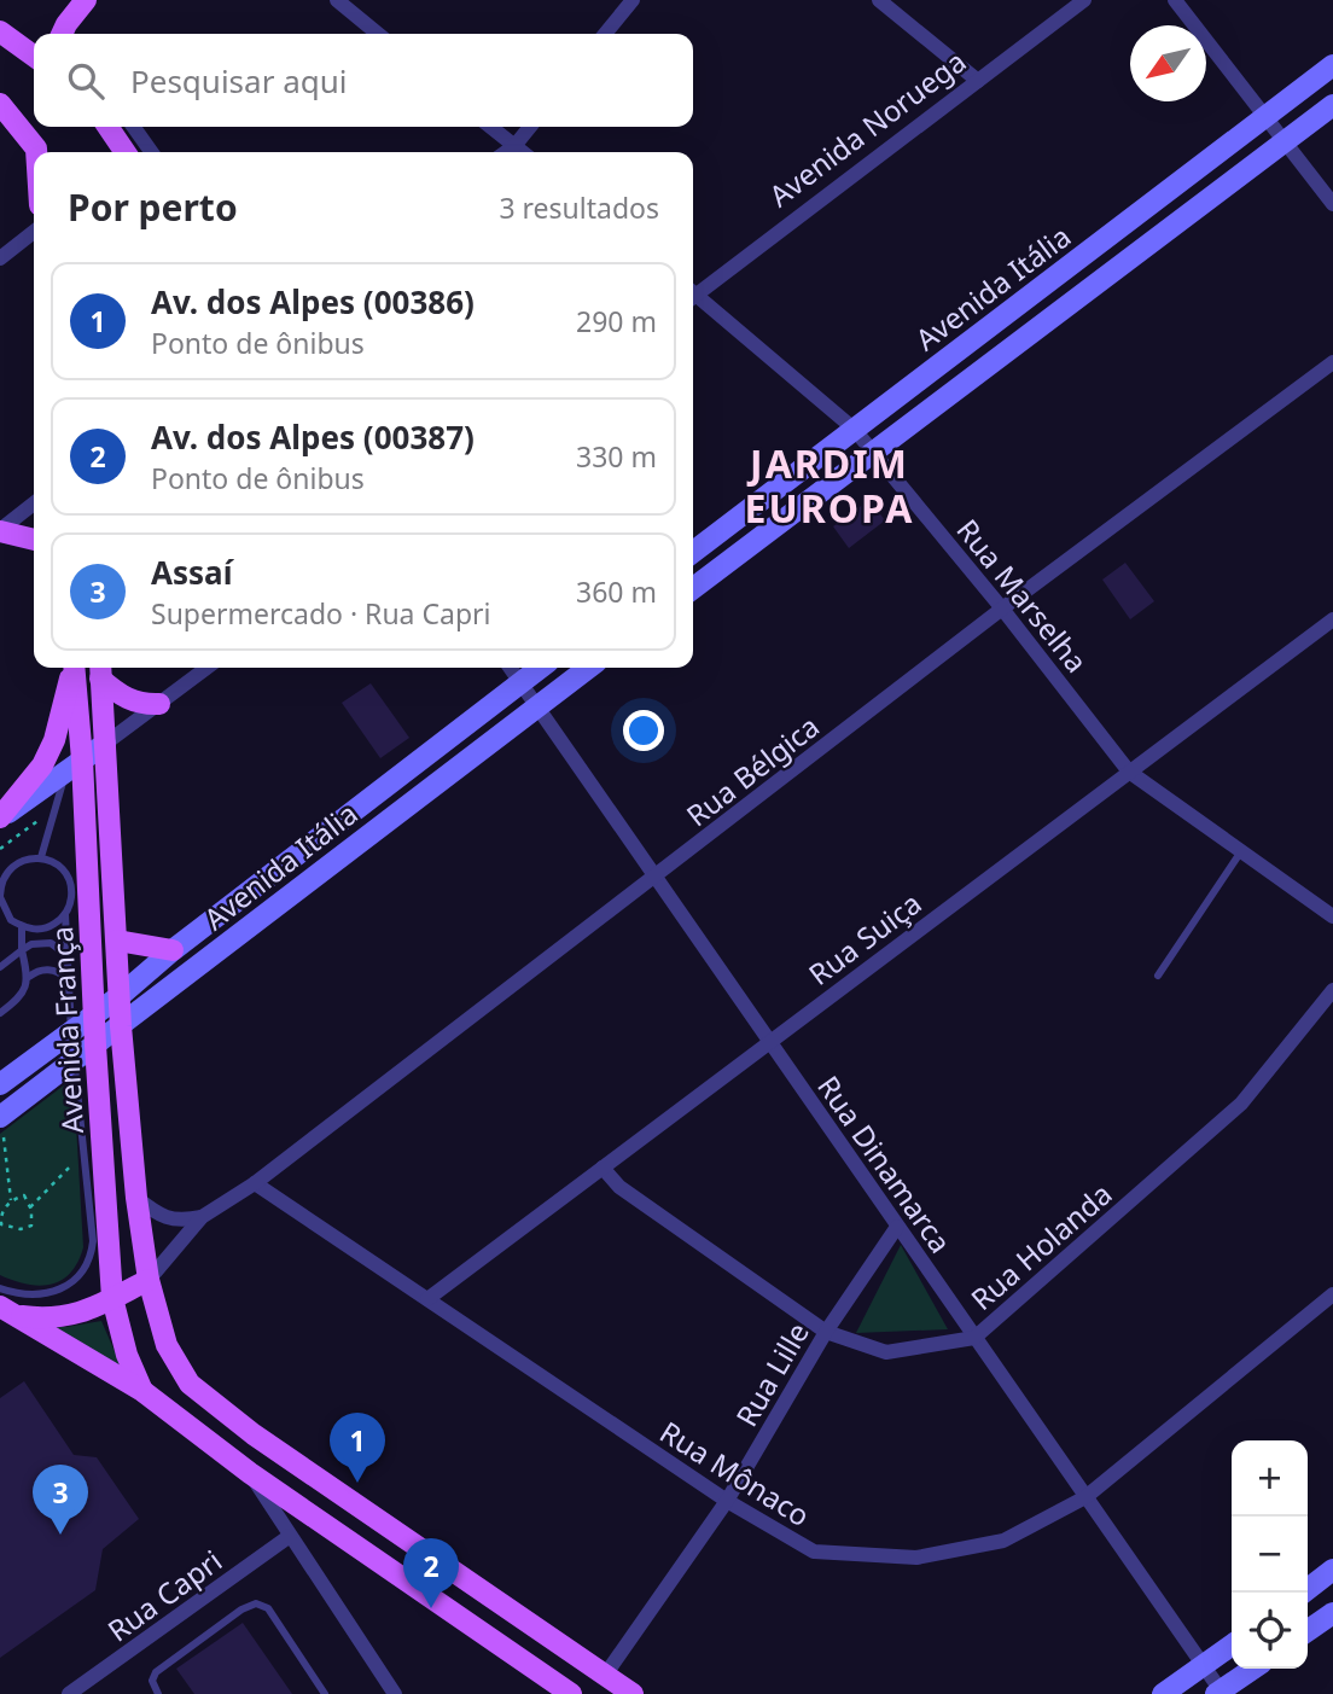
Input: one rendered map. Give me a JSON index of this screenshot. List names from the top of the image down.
{
  "streets": {
    "main road": ["Avenida Itália", "Avenida França"],
    "street": [
      "Avenida Noruega",
      "Rua Marselha",
      "Rua Bélgica",
      "Rua Suiça",
      "Rua Dinamarca",
      "Rua Holanda",
      "Rua Lille",
      "Rua Mônaco",
      "Rua Capri"
    ]
  },
  "crossings": [
    ["Avenida Itália", "Rua Marselha"],
    ["Avenida Itália", "Avenida França"],
    ["Avenida Itália", "Rua Dinamarca"],
    ["Rua Marselha", "Rua Bélgica"],
    ["Rua Marselha", "Rua Suiça"],
    ["Rua Bélgica", "Avenida França"],
    ["Rua Bélgica", "Rua Dinamarca"],
    ["Rua Bélgica", "Rua Mônaco"],
    ["Rua Suiça", "Rua Dinamarca"],
    ["Rua Suiça", "Rua Holanda"],
    ["Rua Suiça", "Rua Mônaco"],
    ["Avenida França", "Rua Lille"],
    ["Rua Dinamarca", "Rua Holanda"],
    ["Rua Dinamarca", "Rua Lille"],
    ["Rua Dinamarca", "Rua Mônaco"],
    ["Rua Holanda", "Rua Lille"],
    ["Rua Lille", "Rua Mônaco"]
  ],
  "districts": ["JARDIM EUROPA"],
  "north": "bottom left",
  "page": {
    "search": "Pesquisar aqui",
    "heading": ["Por perto", "3 resultados"],
    "list": [
      {
        "mark": "1",
        "name": "Av. dos Alpes (00386)",
        "note": "Ponto de ônibus",
        "value": "290 m"
      },
      {
        "mark": "2",
        "name": "Av. dos Alpes (00387)",
        "note": "Ponto de ônibus",
        "value": "330 m"
      },
      {
        "mark": "3",
        "name": "Assaí",
        "note": "Supermercado · Rua Capri",
        "value": "360 m"
      }
    ],
    "pins": ["1", "3", "2"],
    "map_buttons": ["+", "−"]
  }
}
